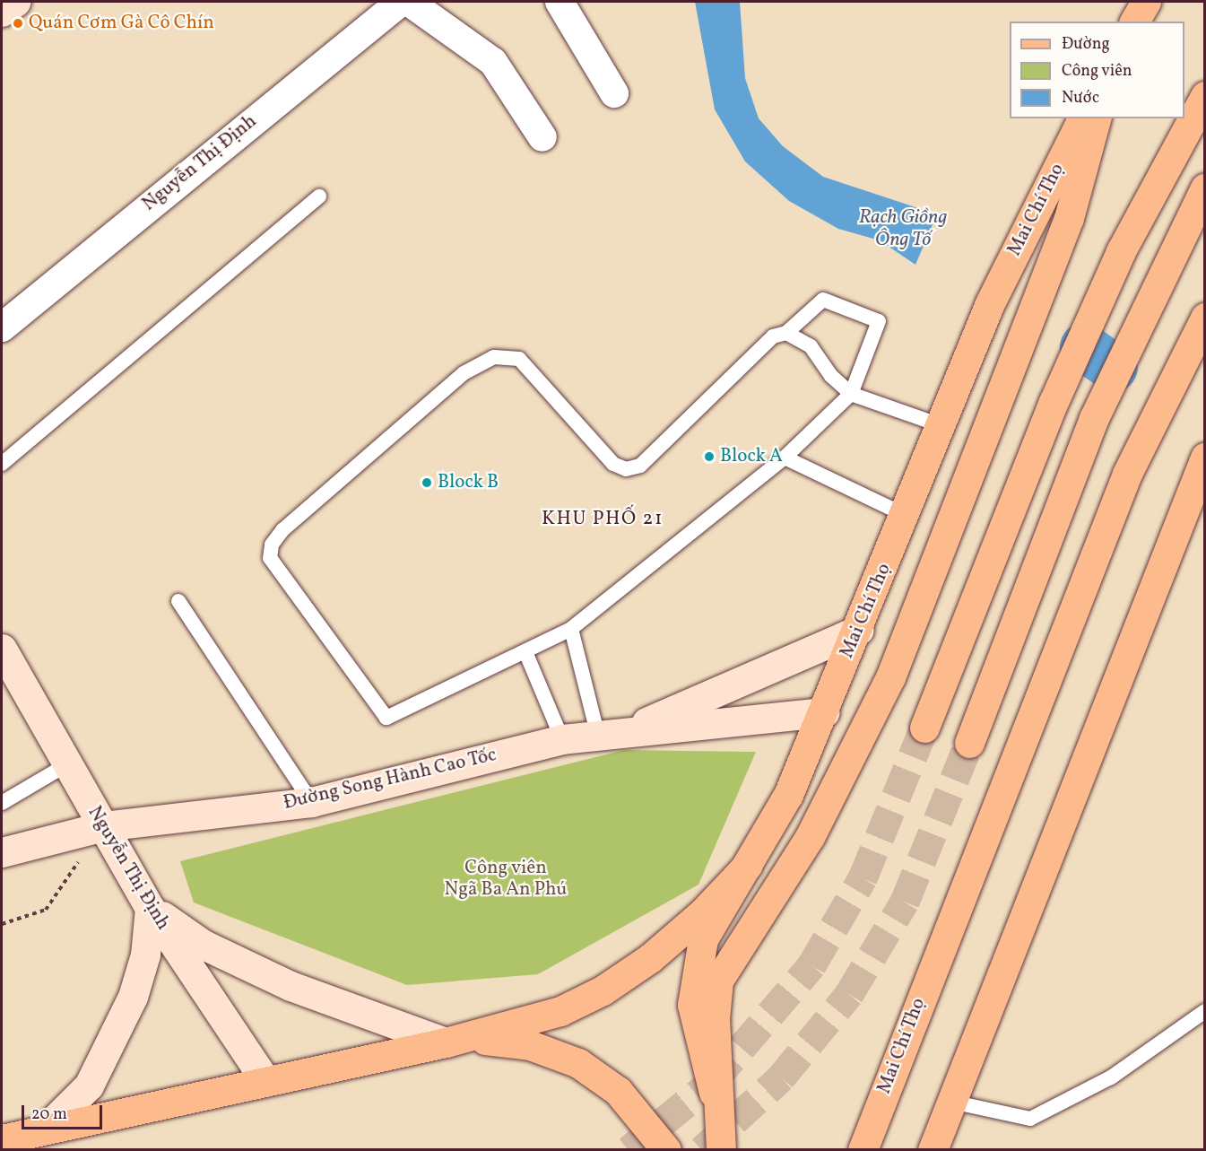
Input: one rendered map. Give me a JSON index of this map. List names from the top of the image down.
{
  "streets": {
    "main road": ["Nguyễn Thị Định", "Mai Chí Thọ", "Đường Song Hành Cao Tốc"]
  },
  "crossings": [
    ["Nguyễn Thị Định", "Đường Song Hành Cao Tốc"],
    ["Mai Chí Thọ", "Đường Song Hành Cao Tốc"]
  ],
  "districts": ["KHU PHỐ 21"],
  "water": ["Rạch Giồng Ông Tố"],
  "parks": ["Công viên Ngã Ba An Phú"],
  "places": ["Quán Cơm Gà Cô Chín", "Block A", "Block B"],
  "legend": ["Đường", "Công viên", "Nước"],
  "scale_bar": "20 m"
}
